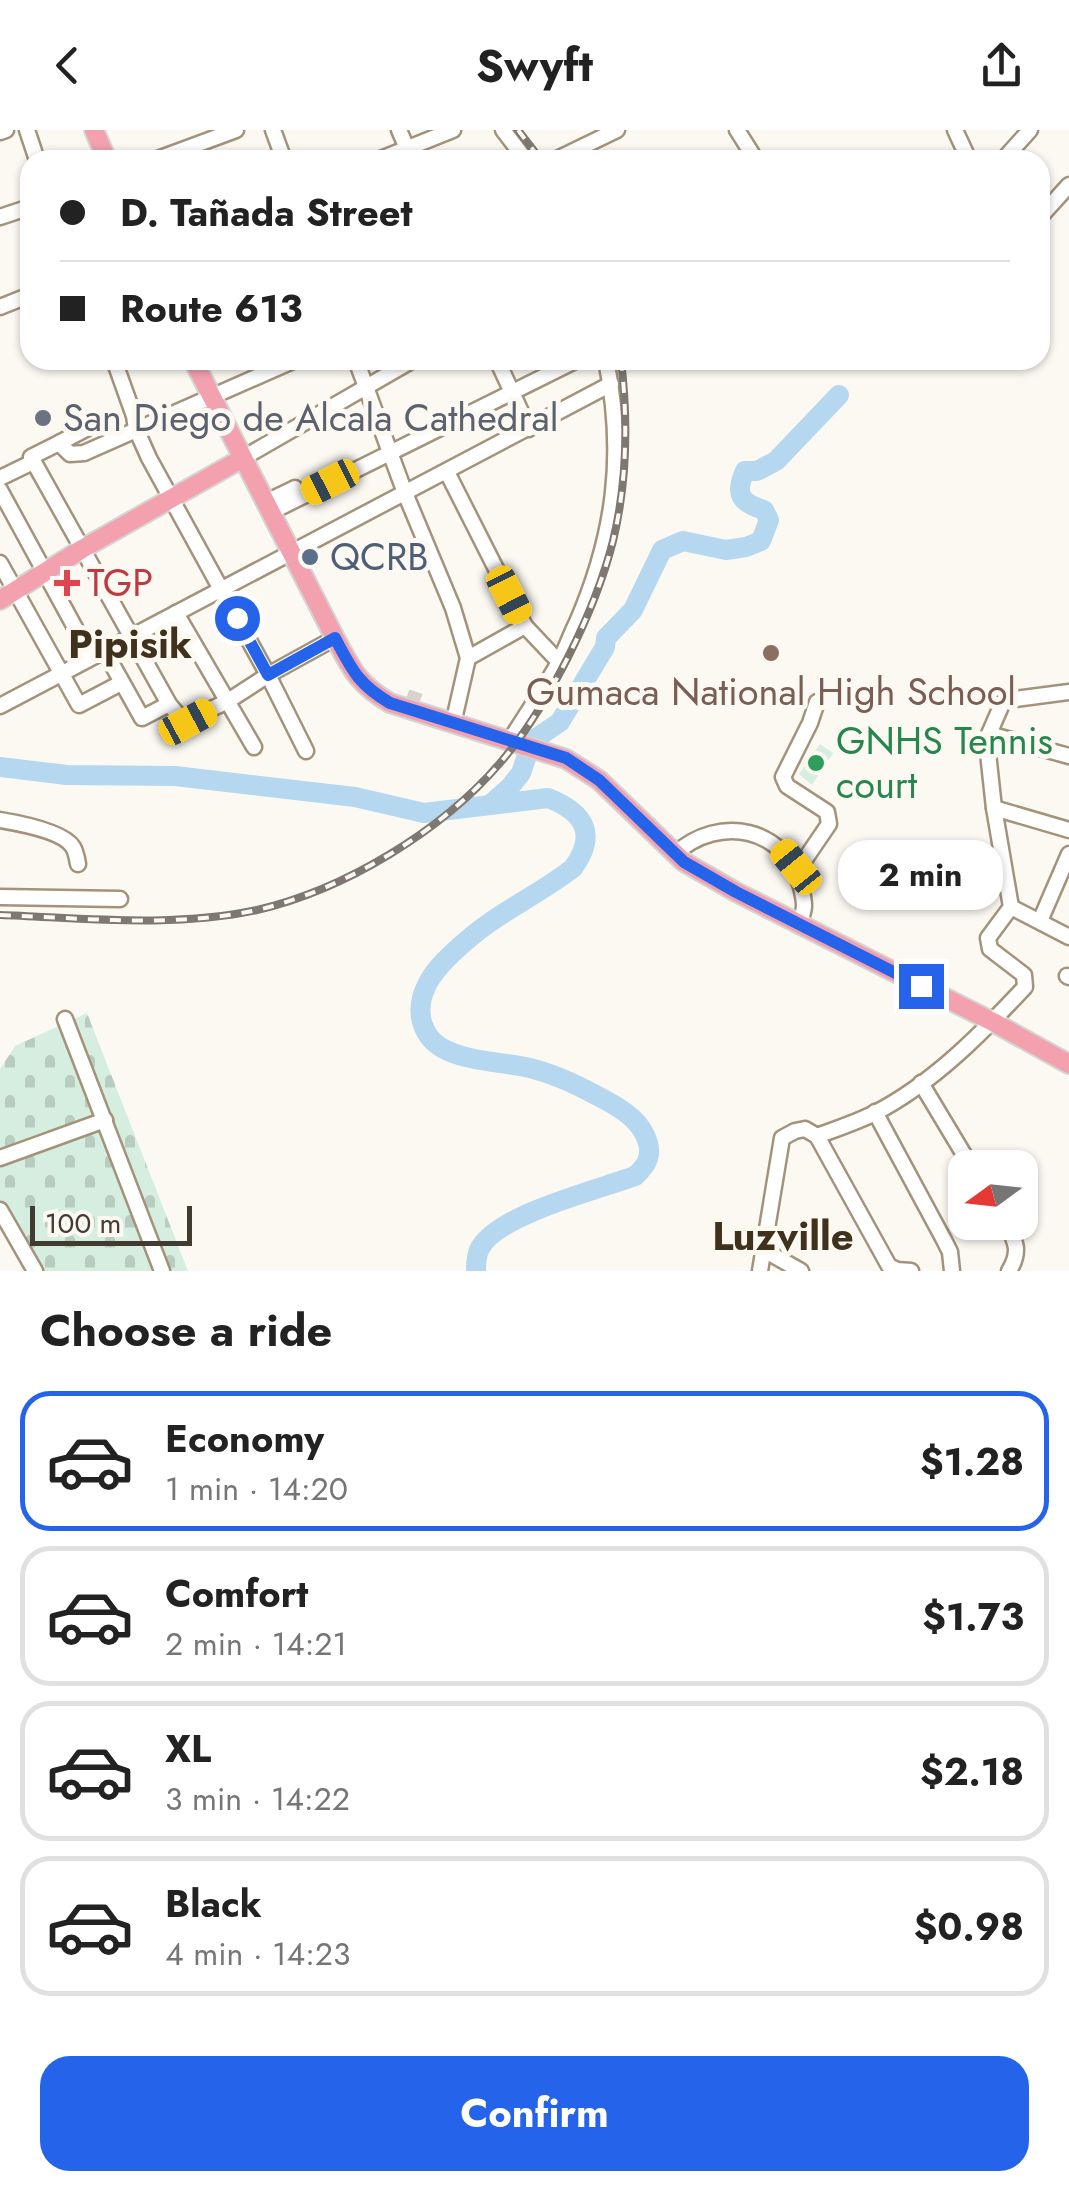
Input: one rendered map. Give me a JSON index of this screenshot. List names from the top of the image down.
{
  "districts": ["Pipisik", "Luzville"],
  "places": {
    "other": [
      "San Diego de Alcala Cathedral",
      "QCRB",
      "Gumaca National High School",
      "GNHS Tennis court"
    ],
    "health": ["TGP"]
  },
  "scale_bar": "100 m",
  "north": "left",
  "page": {
    "header": "Swyft",
    "banner": ["D. Tañada Street", "Route 613"],
    "bubble": "2 min",
    "scale": "100 m",
    "heading": "Choose a ride",
    "list": [
      {
        "name": "Economy",
        "note": "1 min · 14:20",
        "value": "$1.28"
      },
      {
        "name": "Comfort",
        "note": "2 min · 14:21",
        "value": "$1.73"
      },
      {
        "name": "XL",
        "note": "3 min · 14:22",
        "value": "$2.18"
      },
      {
        "name": "Black",
        "note": "4 min · 14:23",
        "value": "$0.98"
      }
    ],
    "buttons": "Confirm"
  }
}
